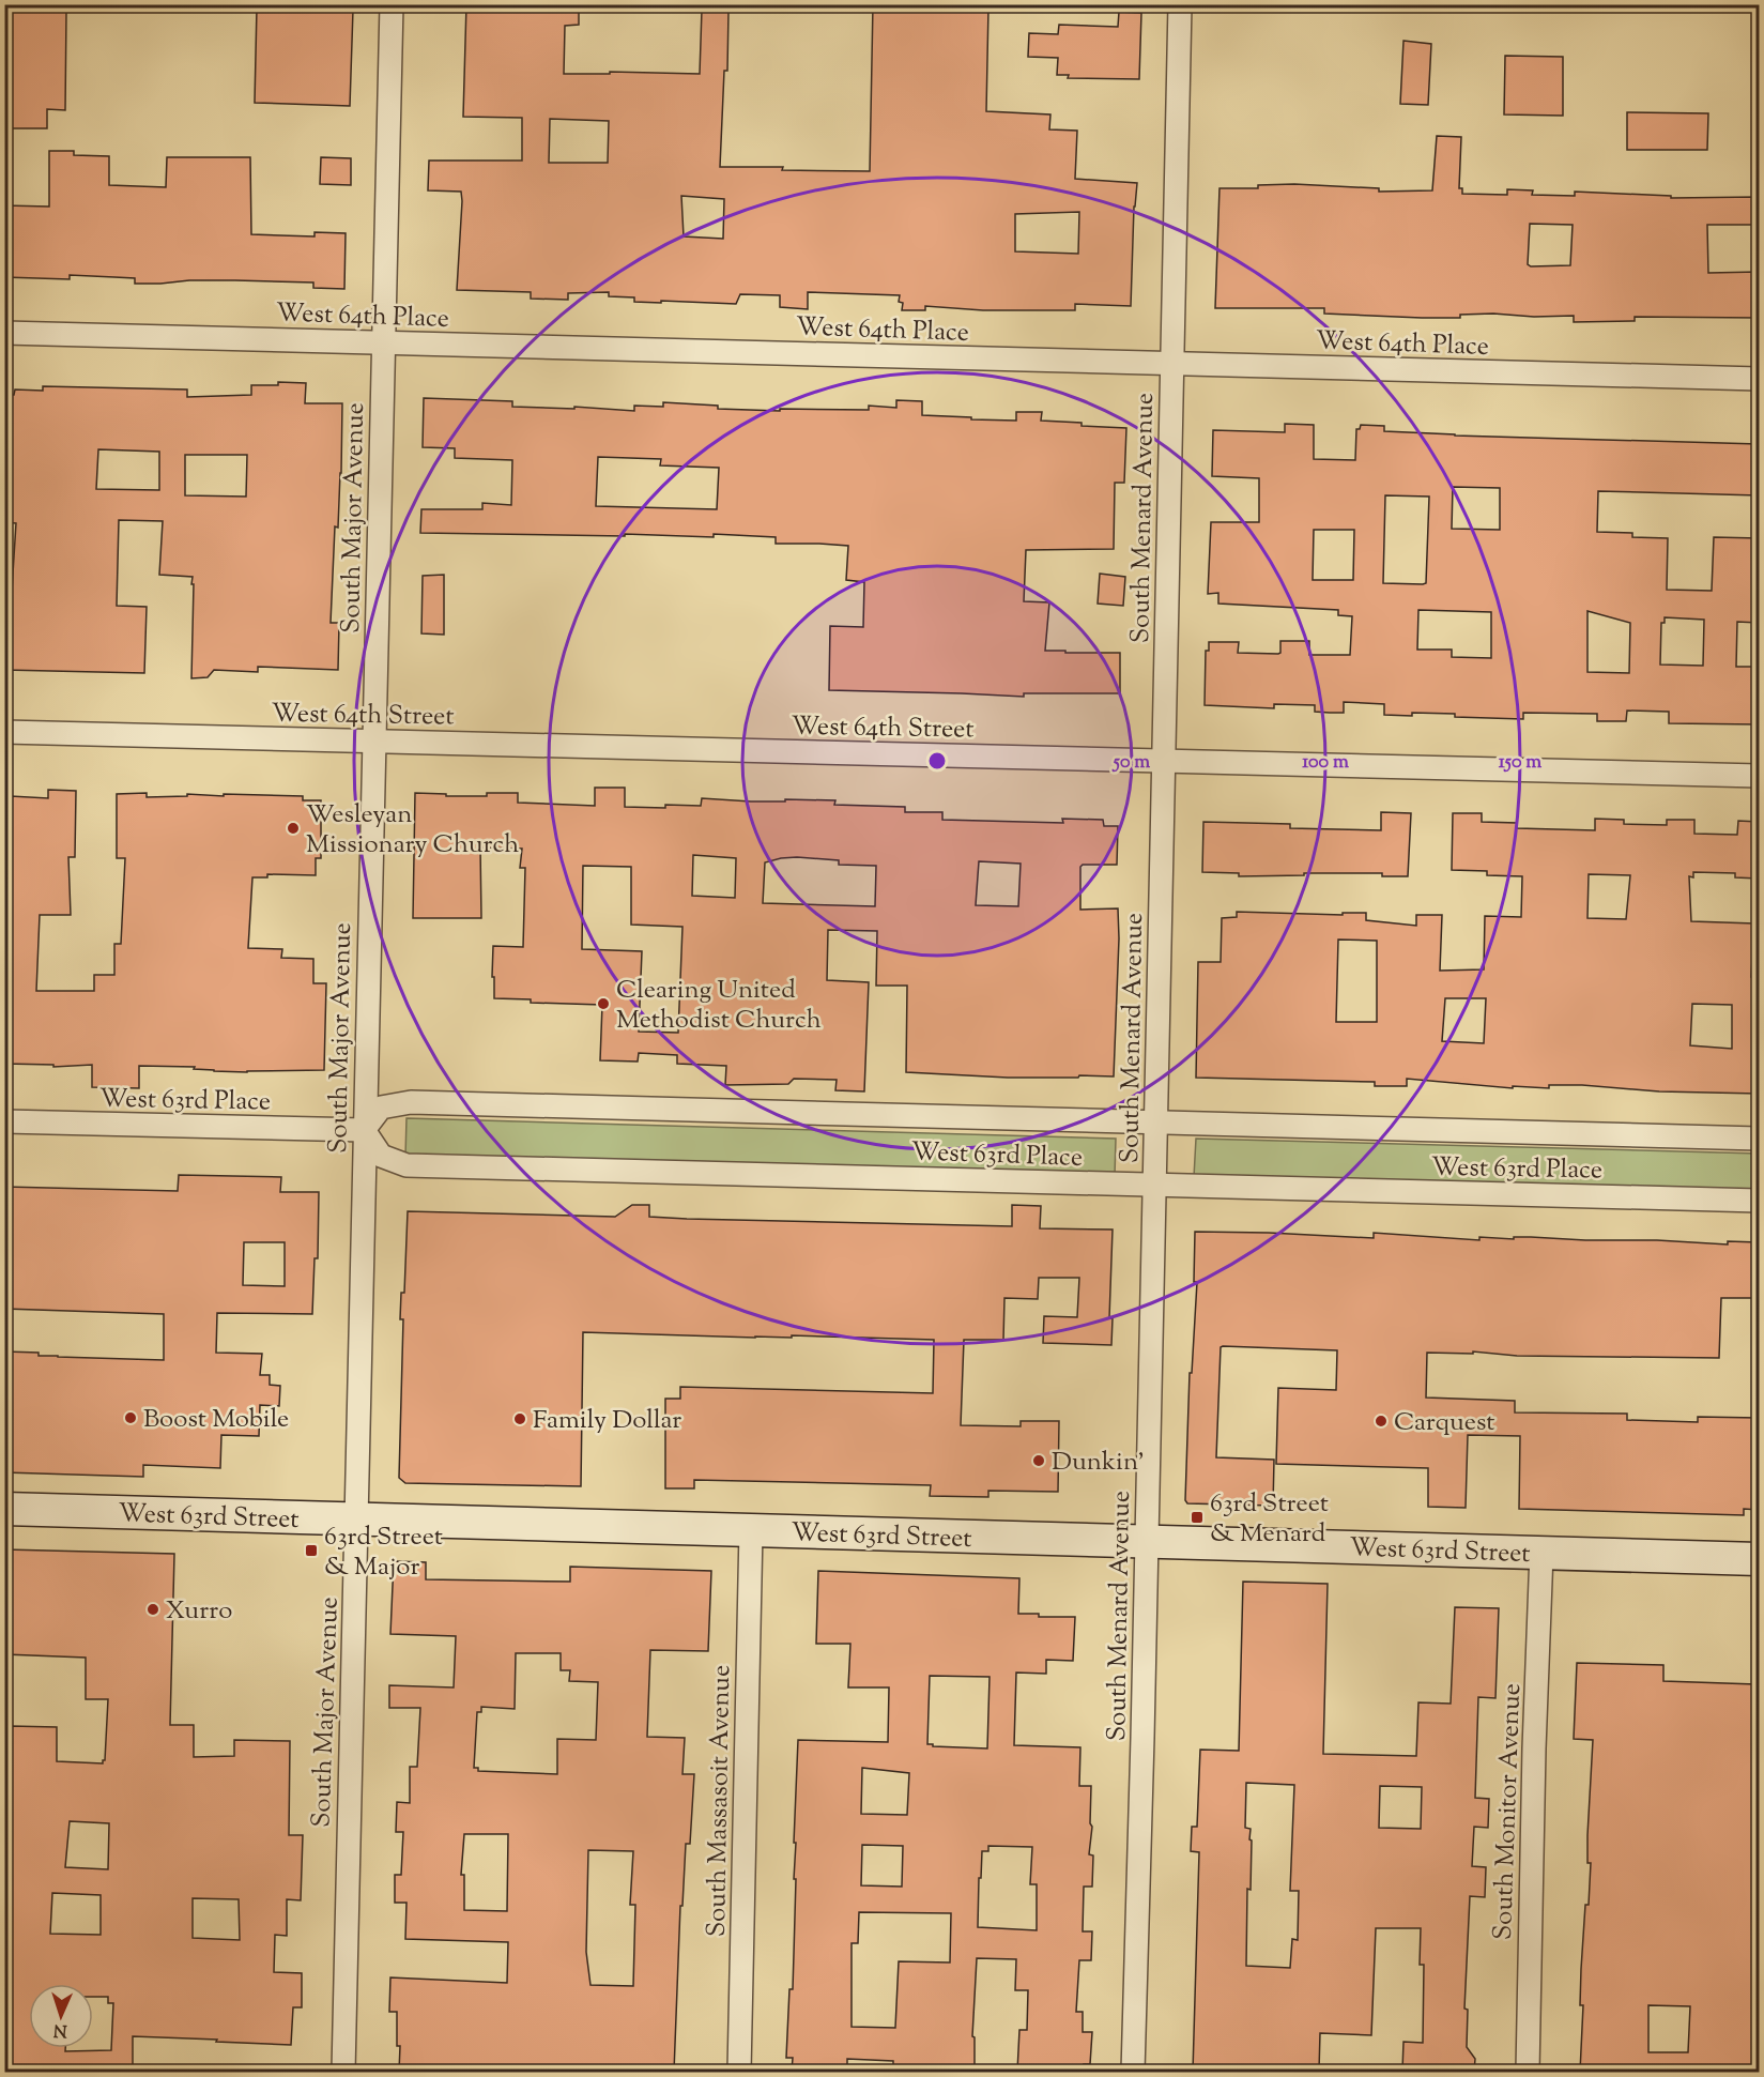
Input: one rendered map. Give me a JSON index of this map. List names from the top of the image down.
{
  "streets": {
    "main road": ["West 63rd Street"],
    "street": [
      "West 64th Place",
      "South Major Avenue",
      "South Menard Avenue",
      "West 64th Street",
      "West 63rd Place",
      "South Massasoit Avenue",
      "South Monitor Avenue"
    ]
  },
  "crossings": [
    ["West 64th Place", "South Major Avenue"],
    ["West 64th Place", "South Menard Avenue"],
    ["South Major Avenue", "West 64th Street"],
    ["South Major Avenue", "West 63rd Place"],
    ["South Major Avenue", "West 63rd Street"],
    ["South Menard Avenue", "West 64th Street"],
    ["South Menard Avenue", "West 63rd Place"],
    ["South Menard Avenue", "West 63rd Street"],
    ["West 63rd Street", "South Massasoit Avenue"],
    ["West 63rd Street", "South Monitor Avenue"]
  ],
  "places": {
    "other": [
      "Wesleyan Missionary Church",
      "Clearing United Methodist Church",
      "Boost Mobile",
      "Family Dollar",
      "Carquest",
      "Dunkin'",
      "Xurro"
    ],
    "transit": ["63rd Street & Menard", "63rd Street & Major"]
  },
  "north": "bottom",
  "rings": ["50 m", "100 m", "150 m"]
}
